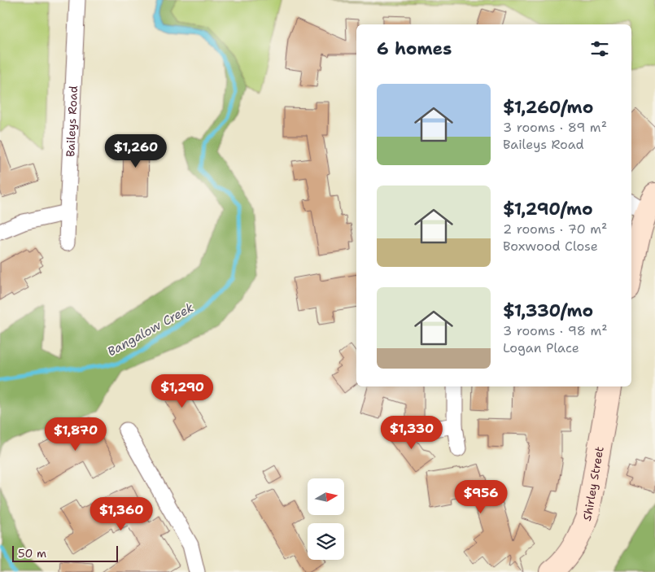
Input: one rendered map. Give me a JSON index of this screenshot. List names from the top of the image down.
{
  "streets": {
    "street": ["Baileys Road", "Shirley Street"]
  },
  "water": ["Bangalow Creek"],
  "scale_bar": "50 m",
  "north": "right",
  "page": {
    "heading": "6 homes",
    "list": [
      {
        "name": "$1,260/mo",
        "note": "3 rooms · 89 m² · Baileys Road"
      },
      {
        "name": "$1,290/mo",
        "note": "2 rooms · 70 m² · Boxwood Close"
      },
      {
        "name": "$1,330/mo",
        "note": "3 rooms · 98 m² · Logan Place"
      }
    ],
    "price": [
      "$1,260",
      "$1,290",
      "$1,330",
      "$1,870",
      "$956",
      "$1,360"
    ],
    "scale": "50 m"
  }
}
